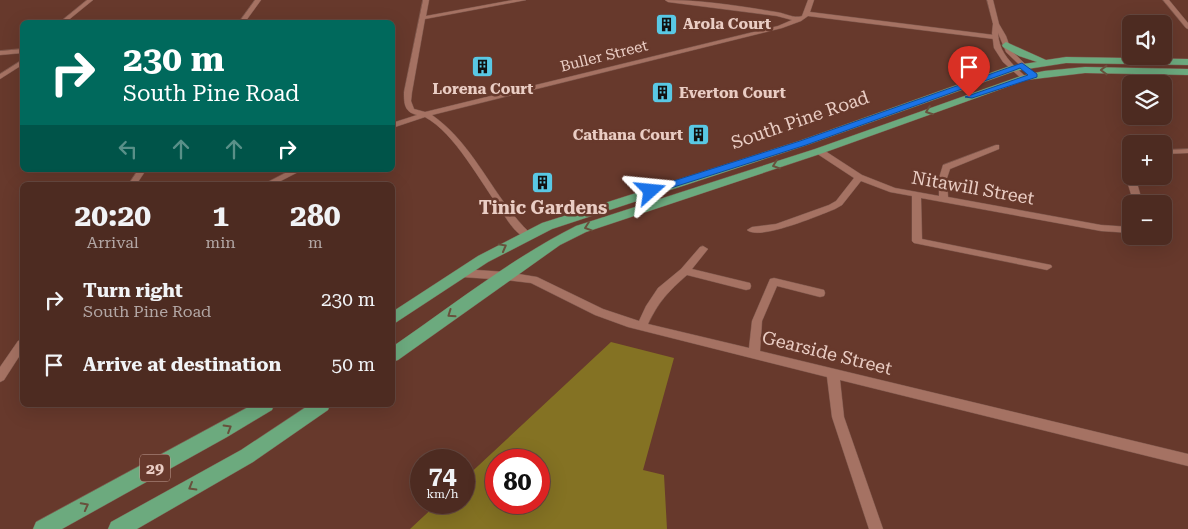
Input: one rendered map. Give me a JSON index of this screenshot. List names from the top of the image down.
{
  "streets": {
    "highway": ["South Pine Road", "29"],
    "street": ["Buller Street", "Nitawill Street", "Gearside Street"]
  },
  "crossings": [
    ["South Pine Road", "Nitawill Street"],
    ["South Pine Road", "Gearside Street"]
  ],
  "places": {
    "building": [
      "Arola Court",
      "Lorena Court",
      "Everton Court",
      "Cathana Court",
      "Tinic Gardens"
    ]
  },
  "page": {
    "map_buttons": ["+", "−"],
    "turn": ["230 m", "South Pine Road"],
    "eta": [
      "20:20",
      "Arrival",
      "1",
      "min",
      "280",
      "m"
    ],
    "list": [
      {
        "name": "Turn right",
        "note": "South Pine Road",
        "value": "230 m"
      },
      {
        "name": "Arrive at destination",
        "value": "50 m"
      }
    ],
    "speed": "74 km/h",
    "limit": "80"
  }
}
